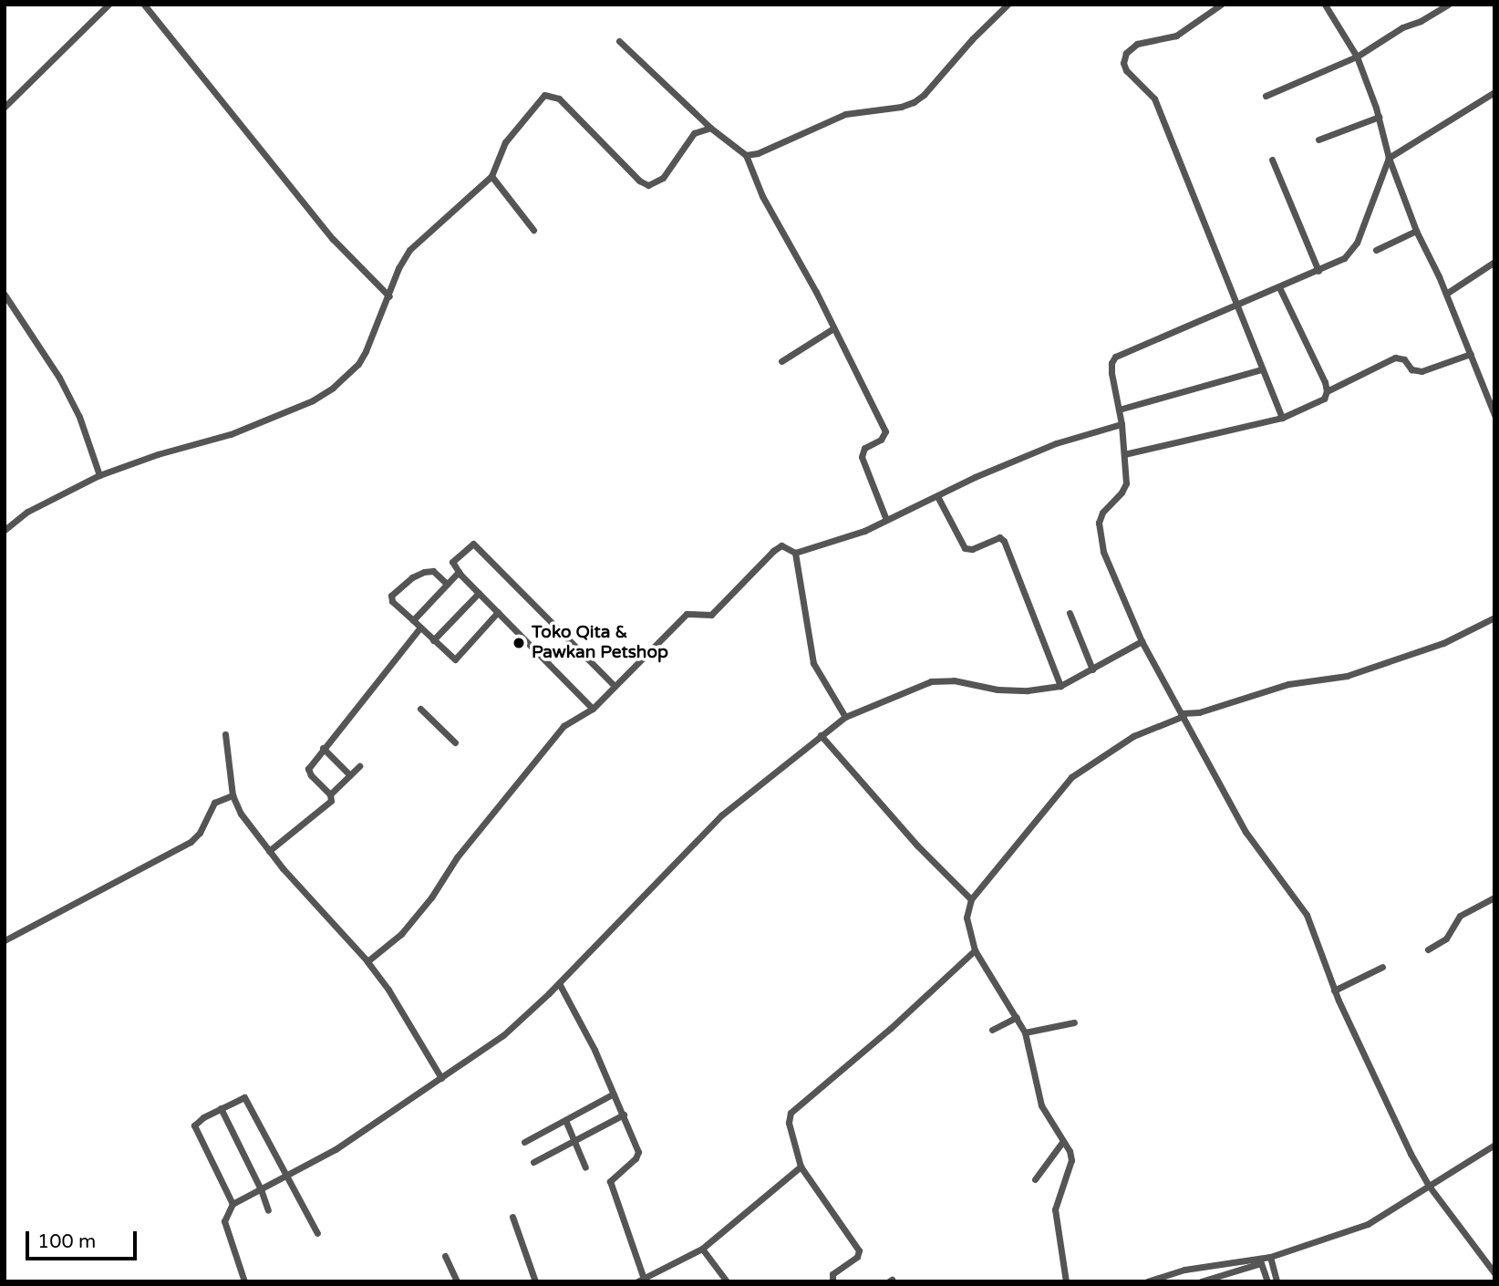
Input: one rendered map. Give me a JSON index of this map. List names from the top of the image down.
{
  "places": ["Toko Qita & Pawkan Petshop"],
  "scale_bar": "100 m"
}
